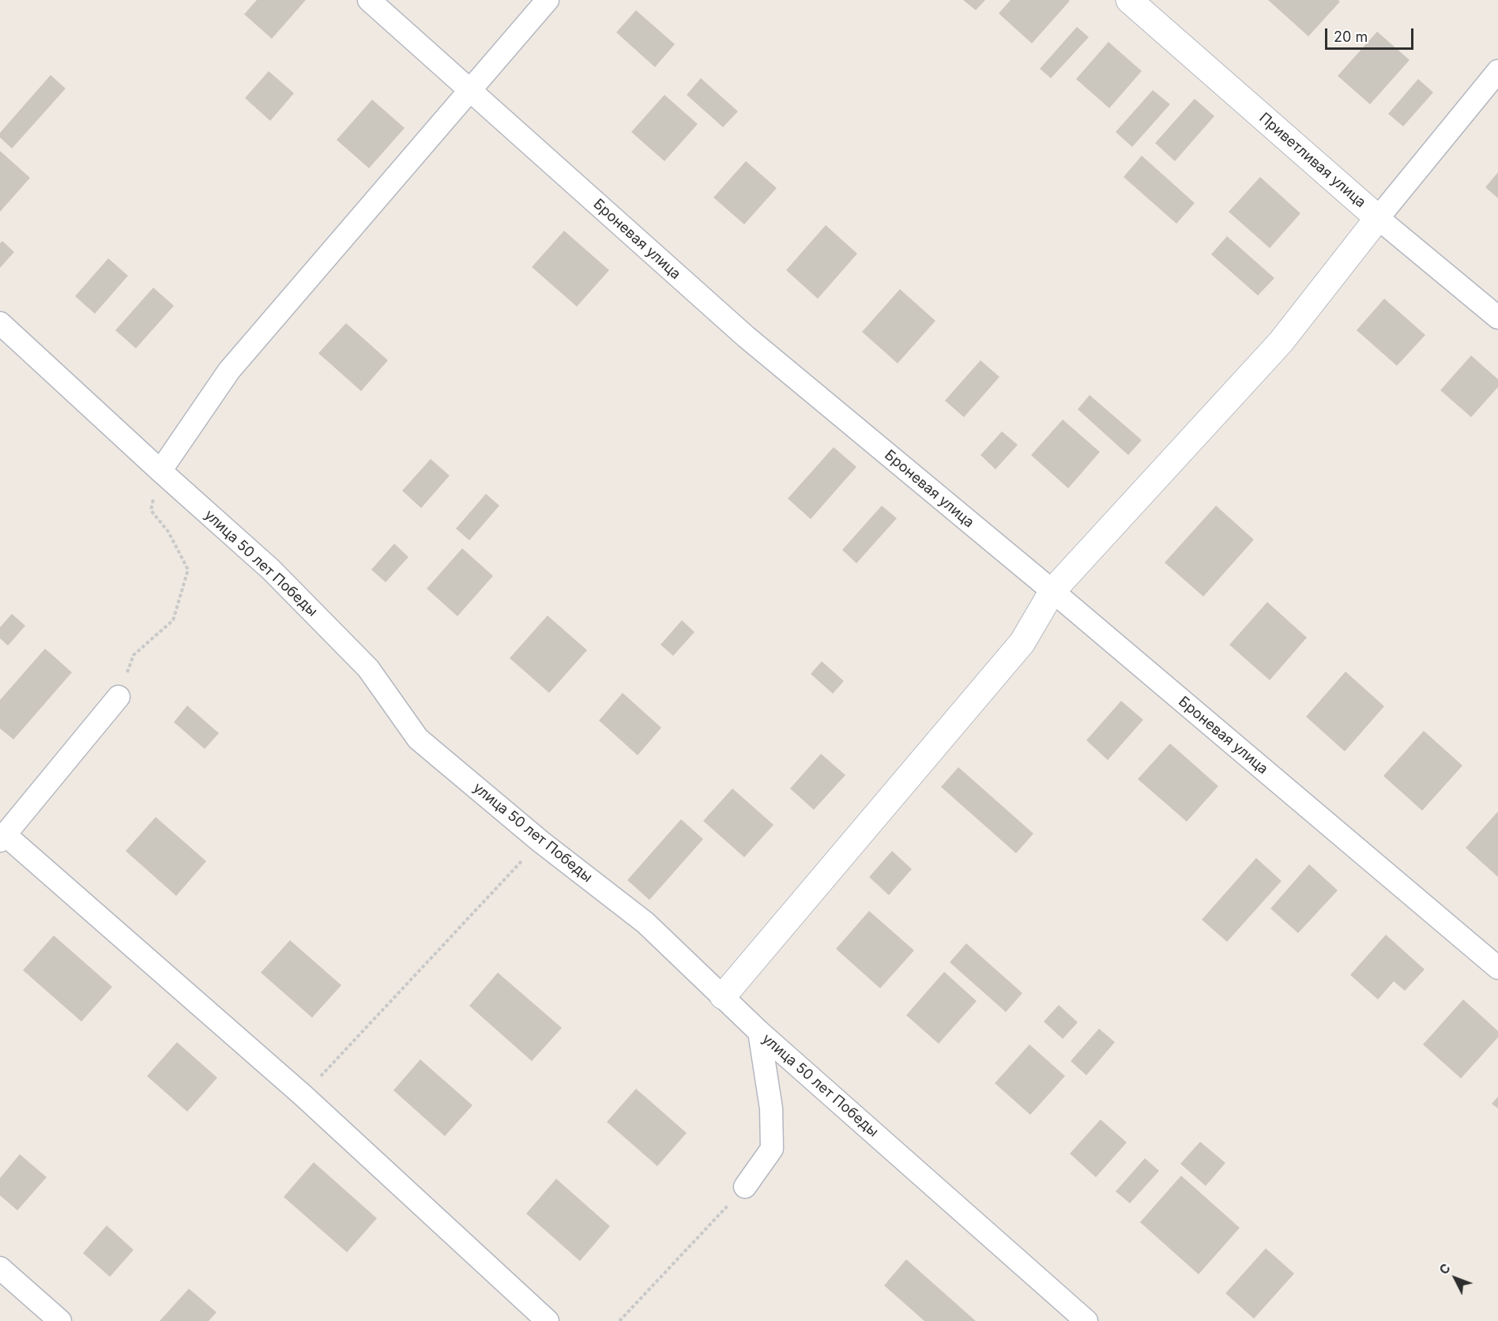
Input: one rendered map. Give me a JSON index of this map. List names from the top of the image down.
{
  "streets": {
    "street": ["Приветливая улица", "Броневая улица", "улица 50 лет Победы"]
  },
  "scale_bar": "20 m",
  "north": "top left"
}
